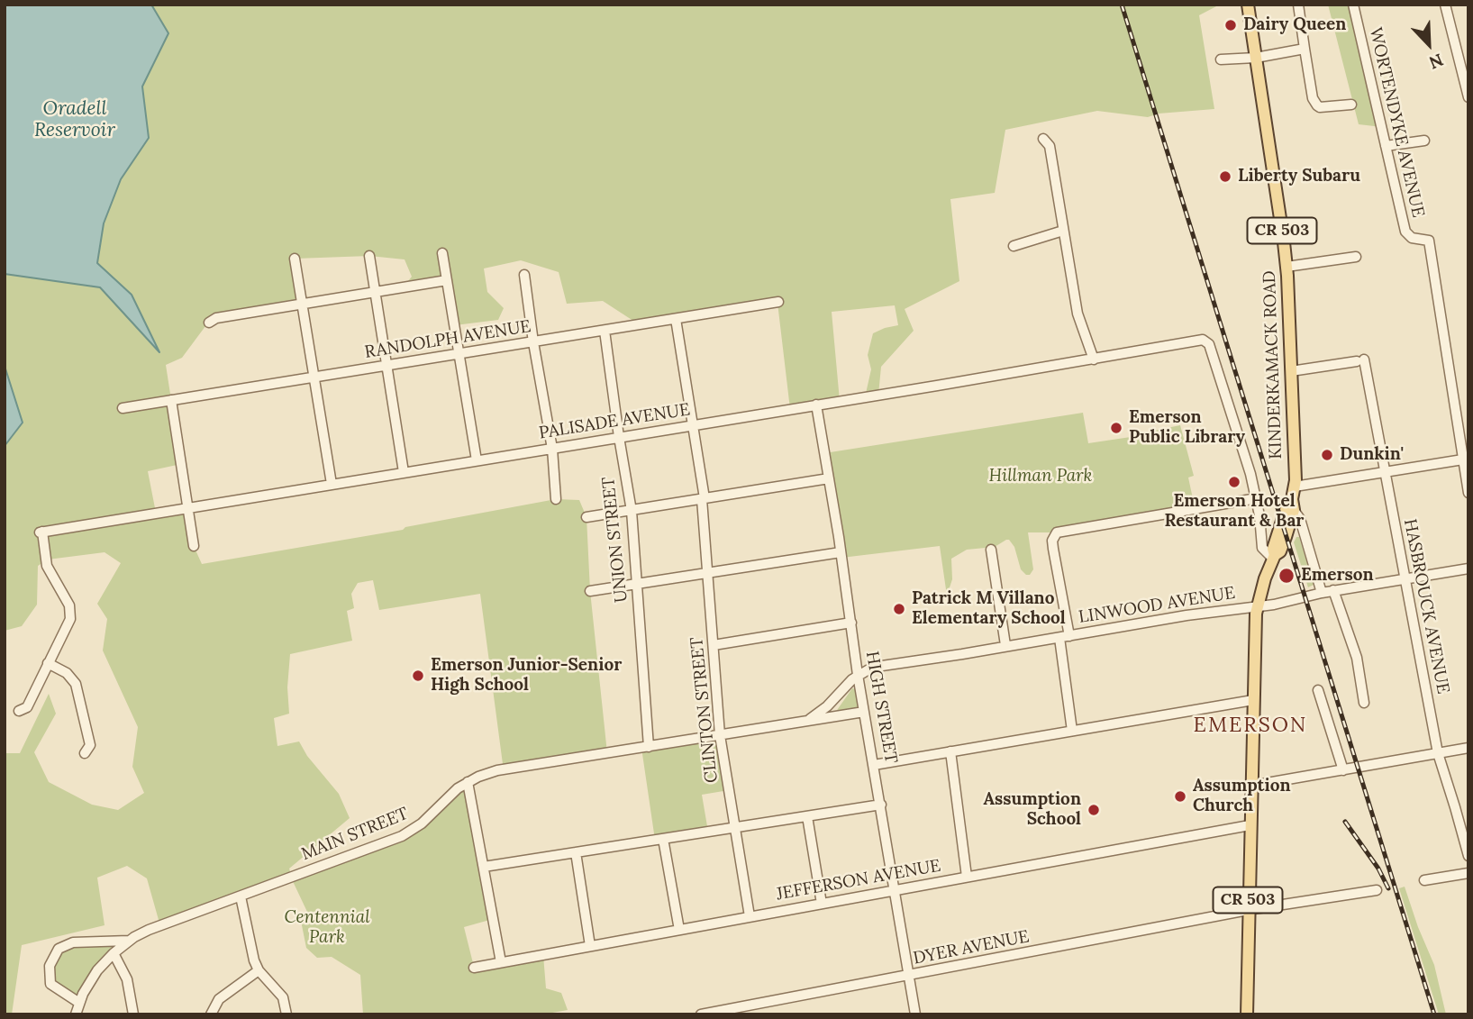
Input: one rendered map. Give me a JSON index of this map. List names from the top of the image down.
{
  "streets": {
    "main road": ["CR 503", "KINDERKAMACK ROAD"],
    "street": [
      "WORTENDYKE AVENUE",
      "RANDOLPH AVENUE",
      "PALISADE AVENUE",
      "UNION STREET",
      "LINWOOD AVENUE",
      "HASBROUCK AVENUE",
      "HIGH STREET",
      "CLINTON STREET",
      "MAIN STREET",
      "JEFFERSON AVENUE",
      "DYER AVENUE"
    ]
  },
  "crossings": [
    ["RANDOLPH AVENUE", "UNION STREET"],
    ["RANDOLPH AVENUE", "CLINTON STREET"],
    ["KINDERKAMACK ROAD", "LINWOOD AVENUE"],
    ["KINDERKAMACK ROAD", "HASBROUCK AVENUE"],
    ["KINDERKAMACK ROAD", "JEFFERSON AVENUE"],
    ["KINDERKAMACK ROAD", "DYER AVENUE"],
    ["PALISADE AVENUE", "UNION STREET"],
    ["PALISADE AVENUE", "HIGH STREET"],
    ["PALISADE AVENUE", "CLINTON STREET"],
    ["UNION STREET", "MAIN STREET"],
    ["LINWOOD AVENUE", "HASBROUCK AVENUE"],
    ["LINWOOD AVENUE", "HIGH STREET"],
    ["LINWOOD AVENUE", "MAIN STREET"],
    ["HIGH STREET", "MAIN STREET"],
    ["HIGH STREET", "JEFFERSON AVENUE"],
    ["HIGH STREET", "DYER AVENUE"],
    ["CLINTON STREET", "MAIN STREET"],
    ["CLINTON STREET", "JEFFERSON AVENUE"]
  ],
  "districts": ["EMERSON"],
  "water": ["Oradell Reservoir"],
  "parks": ["Hillman Park", "Centennial Park"],
  "places": [
    "Dairy Queen",
    "Liberty Subaru",
    "Emerson Public Library",
    "Dunkin'",
    "Emerson Hotel Restaurant & Bar",
    "Emerson",
    "Patrick M Villano Elementary School",
    "Emerson Junior-Senior High School",
    "Assumption Church",
    "Assumption School"
  ],
  "north": "bottom right"
}
